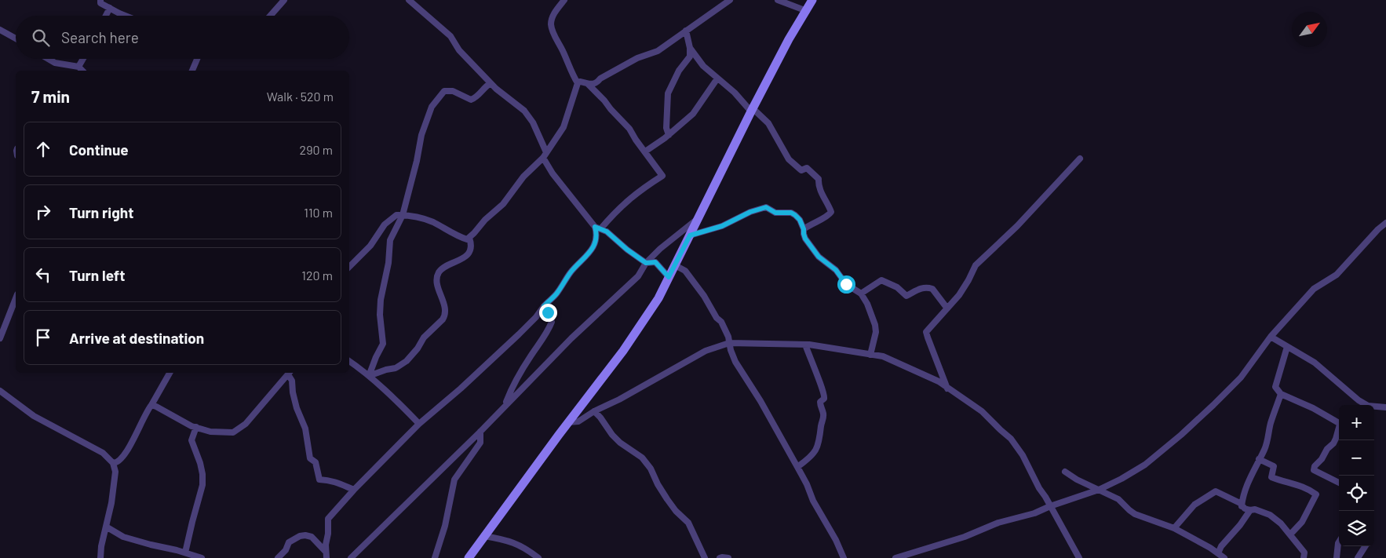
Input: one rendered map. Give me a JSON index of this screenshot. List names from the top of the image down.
{
  "north": "top right",
  "page": {
    "search": "Search here",
    "heading": ["7 min", "Walk · 520 m"],
    "list": [
      ["Continue", "290 m"],
      ["Turn right", "110 m"],
      ["Turn left", "120 m"],
      "Arrive at destination"
    ],
    "map_buttons": ["+", "−"]
  }
}
